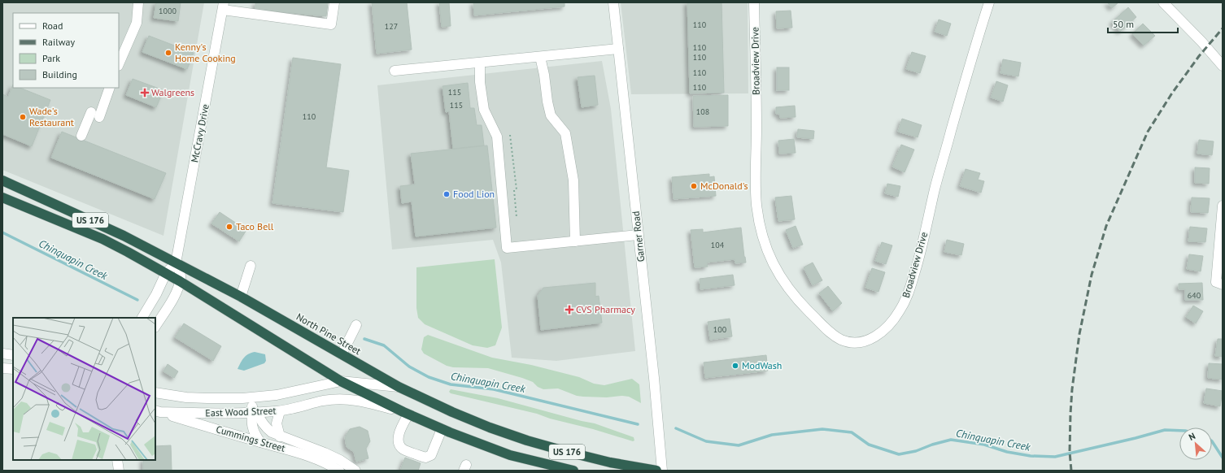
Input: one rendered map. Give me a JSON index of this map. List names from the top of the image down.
{
  "streets": {
    "highway": ["US 176", "North Pine Street"],
    "street": [
      "Broadview Drive",
      "McCravy Drive",
      "Garner Road",
      "East Wood Street",
      "Cummings Street"
    ]
  },
  "crossings": [
    ["McCravy Drive", "North Pine Street"],
    ["US 176", "East Wood Street"],
    ["North Pine Street", "East Wood Street"],
    ["East Wood Street", "Cummings Street"]
  ],
  "water": ["Chinquapin Creek"],
  "places": {
    "other": [
      "Kenny's Home Cooking",
      "Wade's Restaurant",
      "McDonald's",
      "Food Lion",
      "Taco Bell",
      "ModWash"
    ],
    "health": ["Walgreens", "CVS Pharmacy"]
  },
  "house_numbers": [
    "1000",
    "110",
    "127",
    "110",
    "110",
    "110",
    "110",
    "115",
    "115",
    "108",
    "110",
    "104",
    "640",
    "100"
  ],
  "legend": [
    "Road",
    "Railway",
    "Park",
    "Building"
  ],
  "scale_bar": "50 m",
  "north": "top left"
}
